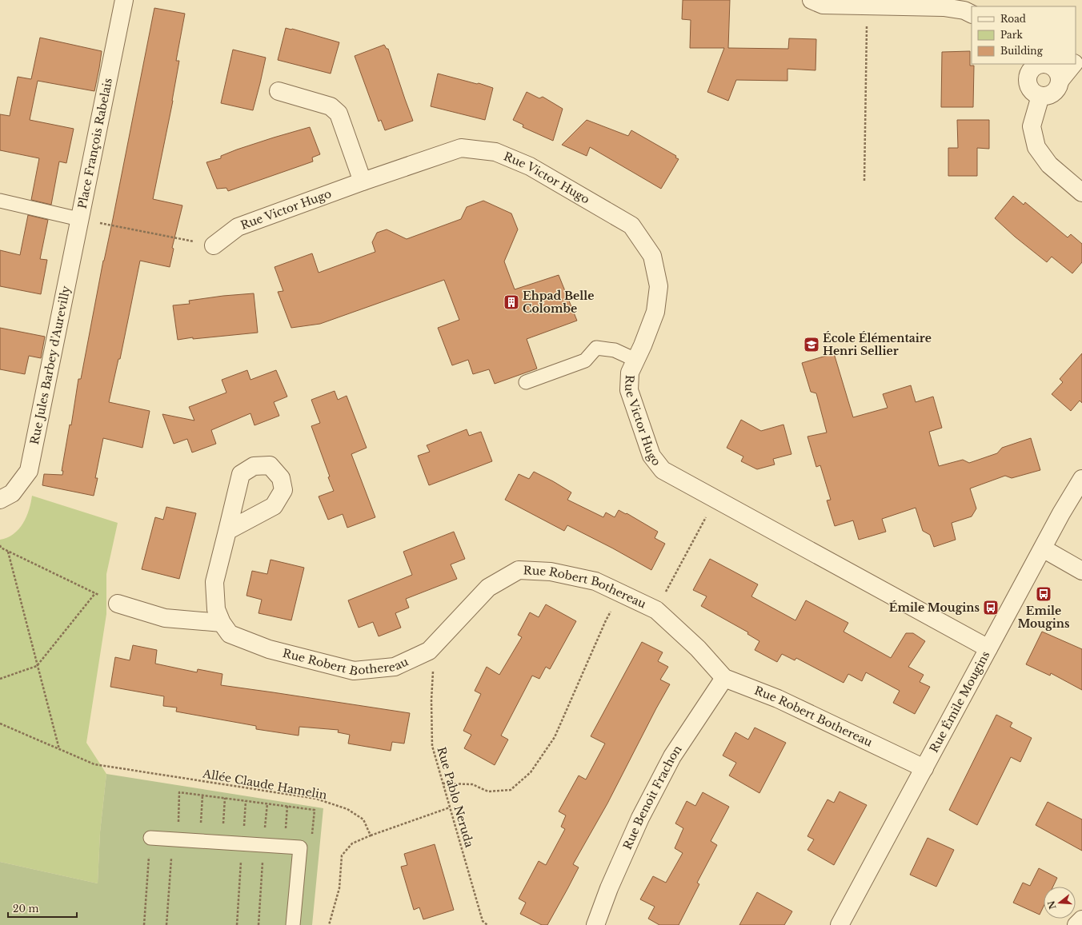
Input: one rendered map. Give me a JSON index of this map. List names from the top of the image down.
{
  "streets": {
    "street": [
      "Place François Rabelais",
      "Rue Victor Hugo",
      "Rue Jules Barbey d'Aurevilly",
      "Rue Robert Bothereau",
      "Rue Émile Mougins",
      "Rue Benoit Frachon"
    ],
    "path": ["Allée Claude Hamelin", "Rue Pablo Neruda"]
  },
  "crossings": [
    ["Place François Rabelais", "Rue Jules Barbey d'Aurevilly"],
    ["Rue Victor Hugo", "Rue Émile Mougins"],
    ["Rue Robert Bothereau", "Rue Émile Mougins"],
    ["Rue Robert Bothereau", "Rue Pablo Neruda"],
    ["Rue Robert Bothereau", "Rue Benoit Frachon"]
  ],
  "places": {
    "building": ["Ehpad Belle Colombe"],
    "school or university": ["École Élémentaire Henri Sellier"],
    "bus stop": ["Emile Mougins", "Émile Mougins"]
  },
  "legend": ["Road", "Park", "Building"],
  "scale_bar": "20 m",
  "north": "left"
}
